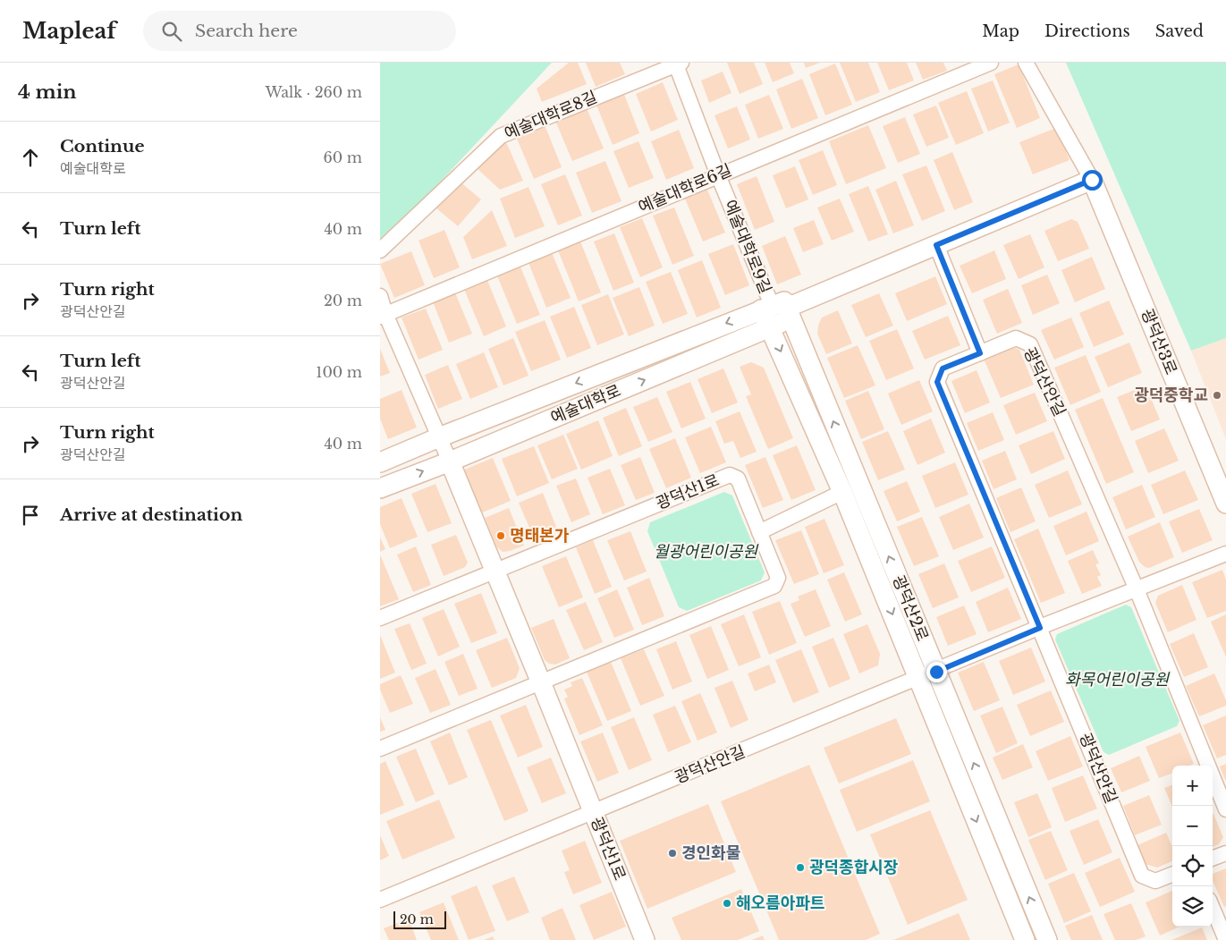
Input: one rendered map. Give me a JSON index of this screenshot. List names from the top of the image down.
{
  "streets": {
    "street": [
      "예술대학로8길",
      "예술대학로6길",
      "예술대학로9길",
      "광덕산3로",
      "광덕산안길",
      "예술대학로",
      "광덕산1로",
      "광덕산2로"
    ]
  },
  "crossings": [
    ["예술대학로8길", "예술대학로9길"],
    ["예술대학로6길", "예술대학로9길"],
    ["예술대학로9길", "예술대학로"],
    ["예술대학로9길", "광덕산2로"],
    ["광덕산3로", "예술대학로"],
    ["광덕산안길", "광덕산1로"],
    ["광덕산안길", "광덕산2로"],
    ["예술대학로", "광덕산1로"],
    ["예술대학로", "광덕산2로"]
  ],
  "parks": ["월광어린이공원", "화목어린이공원"],
  "places": [
    "광덕중학교",
    "명태본가",
    "경인화물",
    "광덕종합시장",
    "해오름아파트"
  ],
  "scale_bar": "20 m",
  "page": {
    "header": "Mapleaf",
    "search": "Search here",
    "nav": ["Map", "Directions", "Saved"],
    "heading": ["4 min", "Walk · 260 m"],
    "list": [
      ["Continue", "예술대학로", "60 m"],
      ["Turn left", "40 m"],
      ["Turn right", "광덕산안길", "20 m"],
      ["Turn left", "광덕산안길", "100 m"],
      ["Turn right", "광덕산안길", "40 m"],
      "Arrive at destination"
    ],
    "map_buttons": ["+", "−"],
    "scale": "20 m"
  }
}
